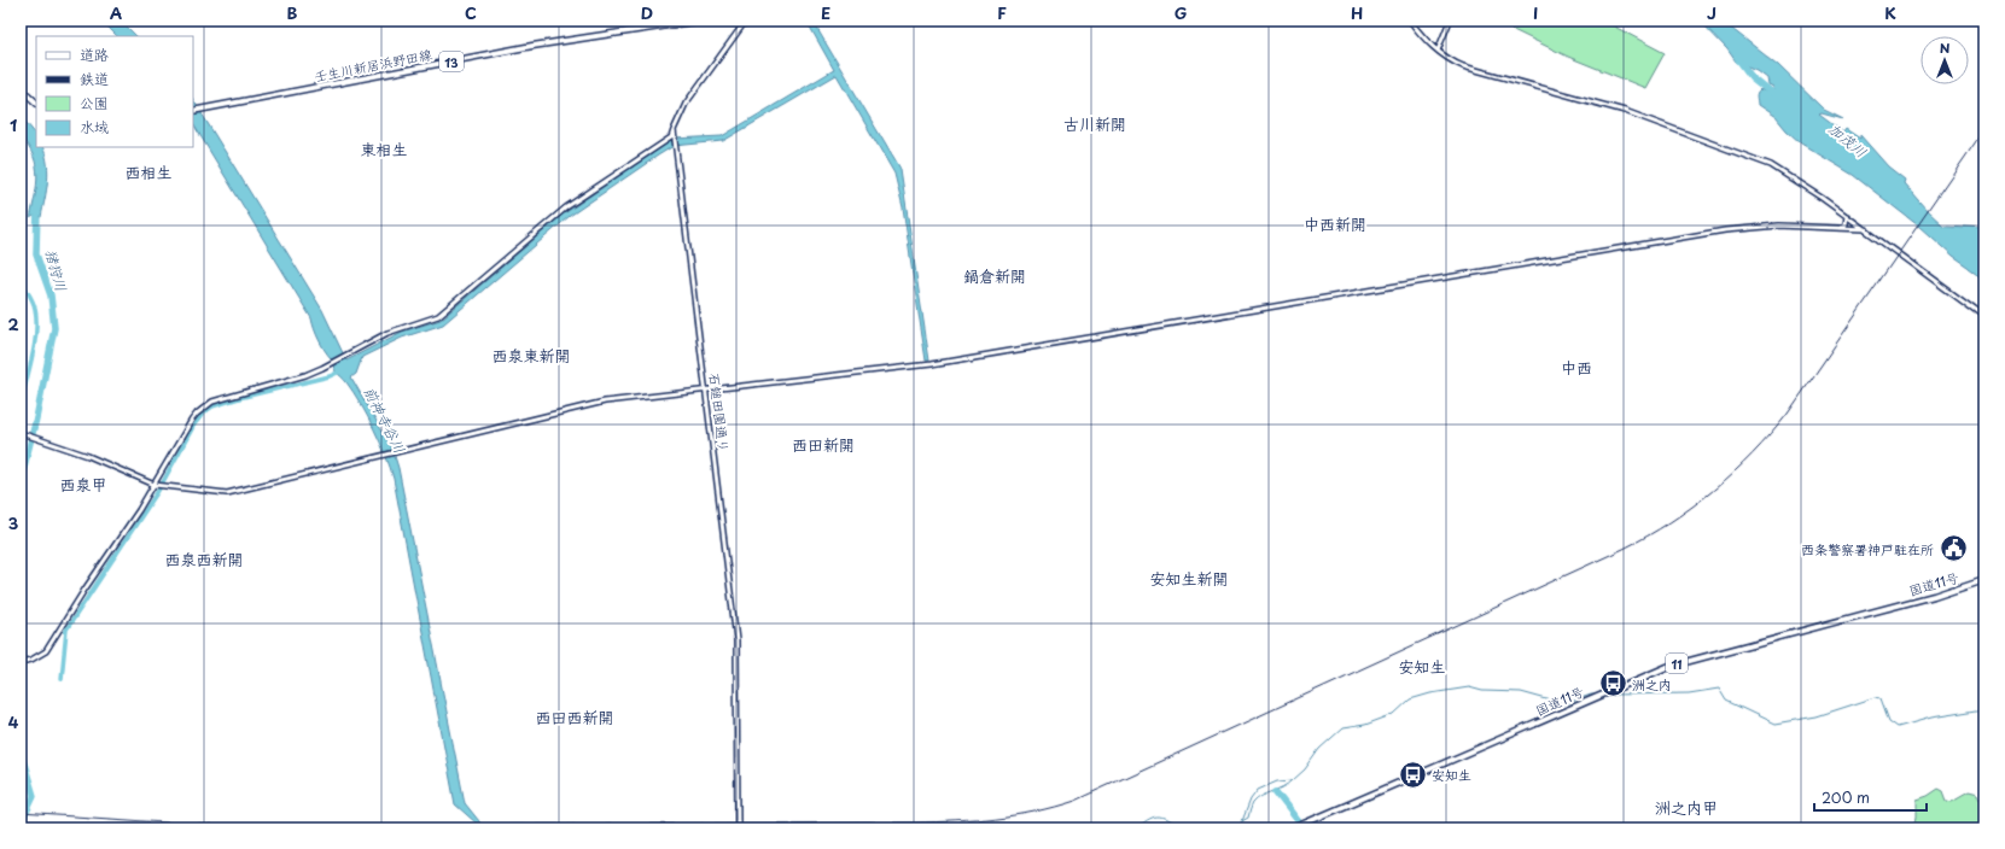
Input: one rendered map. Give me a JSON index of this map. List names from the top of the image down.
{
  "streets": {
    "main road": [
      "13",
      "壬生川新居浜野田線",
      "国道11号",
      "11"
    ],
    "street": ["石鎚田園通り"]
  },
  "districts": [
    "古川新開",
    "東相生",
    "西相生",
    "中西新開",
    "鍋倉新開",
    "西泉東新開",
    "中西",
    "西田新開",
    "西泉甲",
    "西泉西新開",
    "安知生新開",
    "安知生",
    "西田西新開",
    "洲之内甲"
  ],
  "water": ["加茂川", "猪狩川", "前神寺谷川"],
  "places": {
    "public building": ["西条警察署神戸駐在所"],
    "bus stop": ["洲之内", "安知生"]
  },
  "legend": [
    "道路",
    "鉄道",
    "公園",
    "水域"
  ],
  "scale_bar": "200 m",
  "north": "top",
  "grid": {
    "columns": [
      "A",
      "B",
      "C",
      "D",
      "E",
      "F",
      "G",
      "H",
      "I",
      "J",
      "K"
    ],
    "rows": [
      "1",
      "2",
      "3",
      "4"
    ]
  }
}
